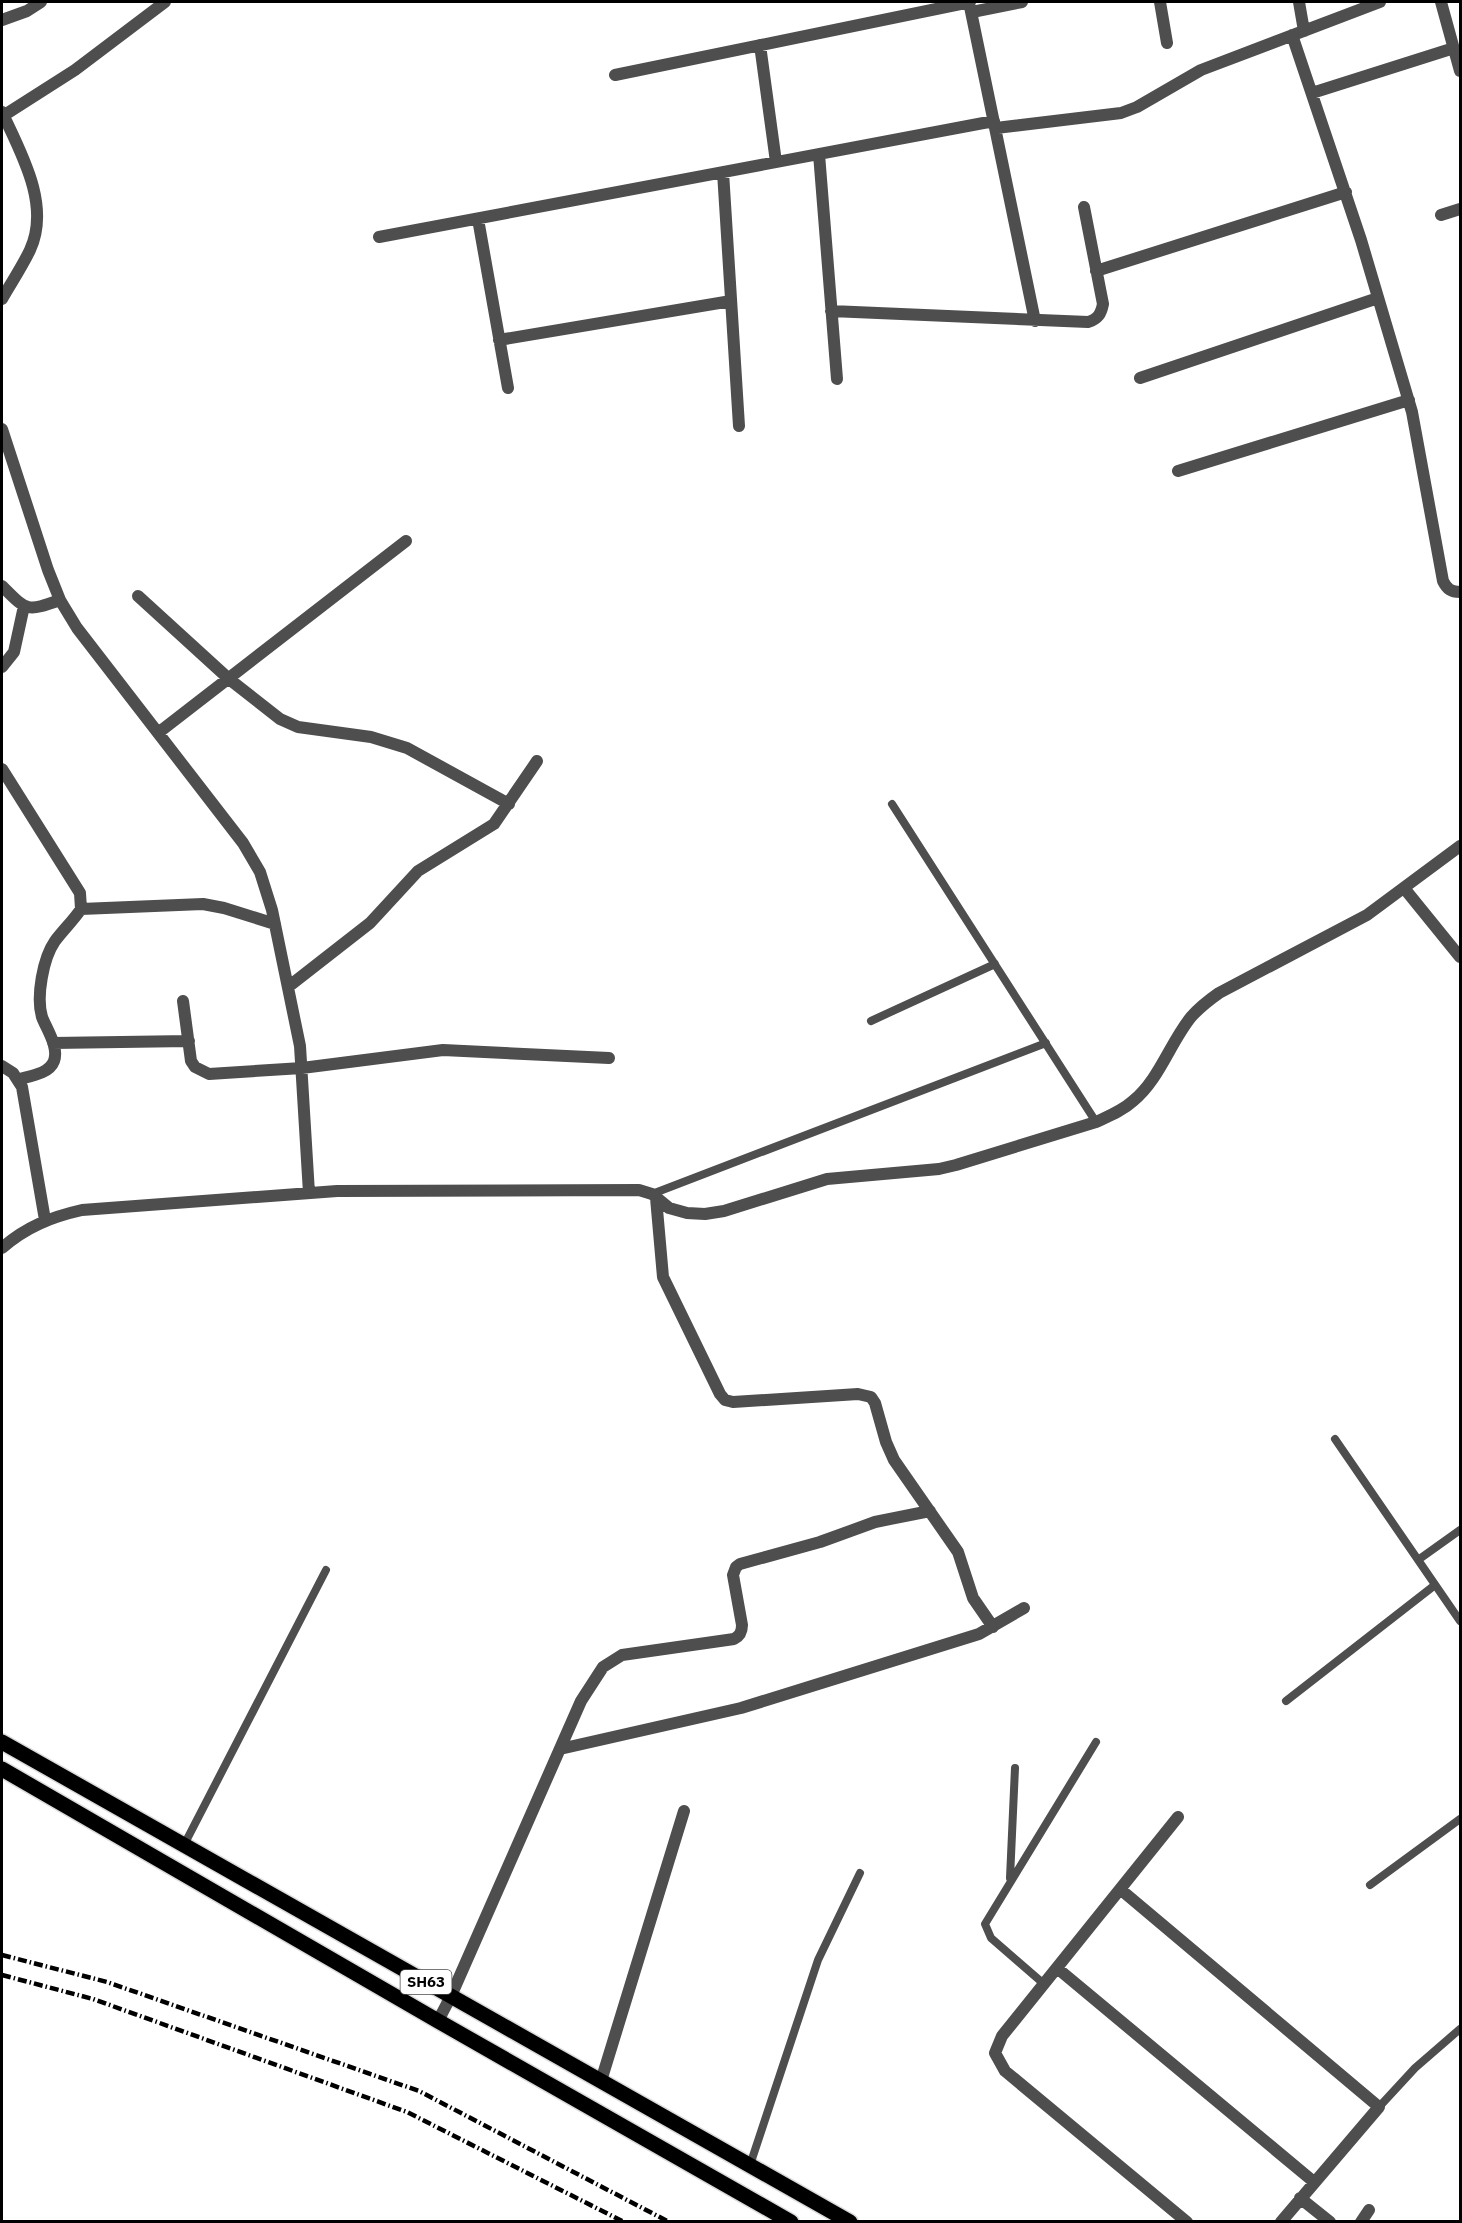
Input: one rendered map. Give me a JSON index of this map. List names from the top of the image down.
{
  "streets": {
    "main road": ["SH63"]
  }
}
